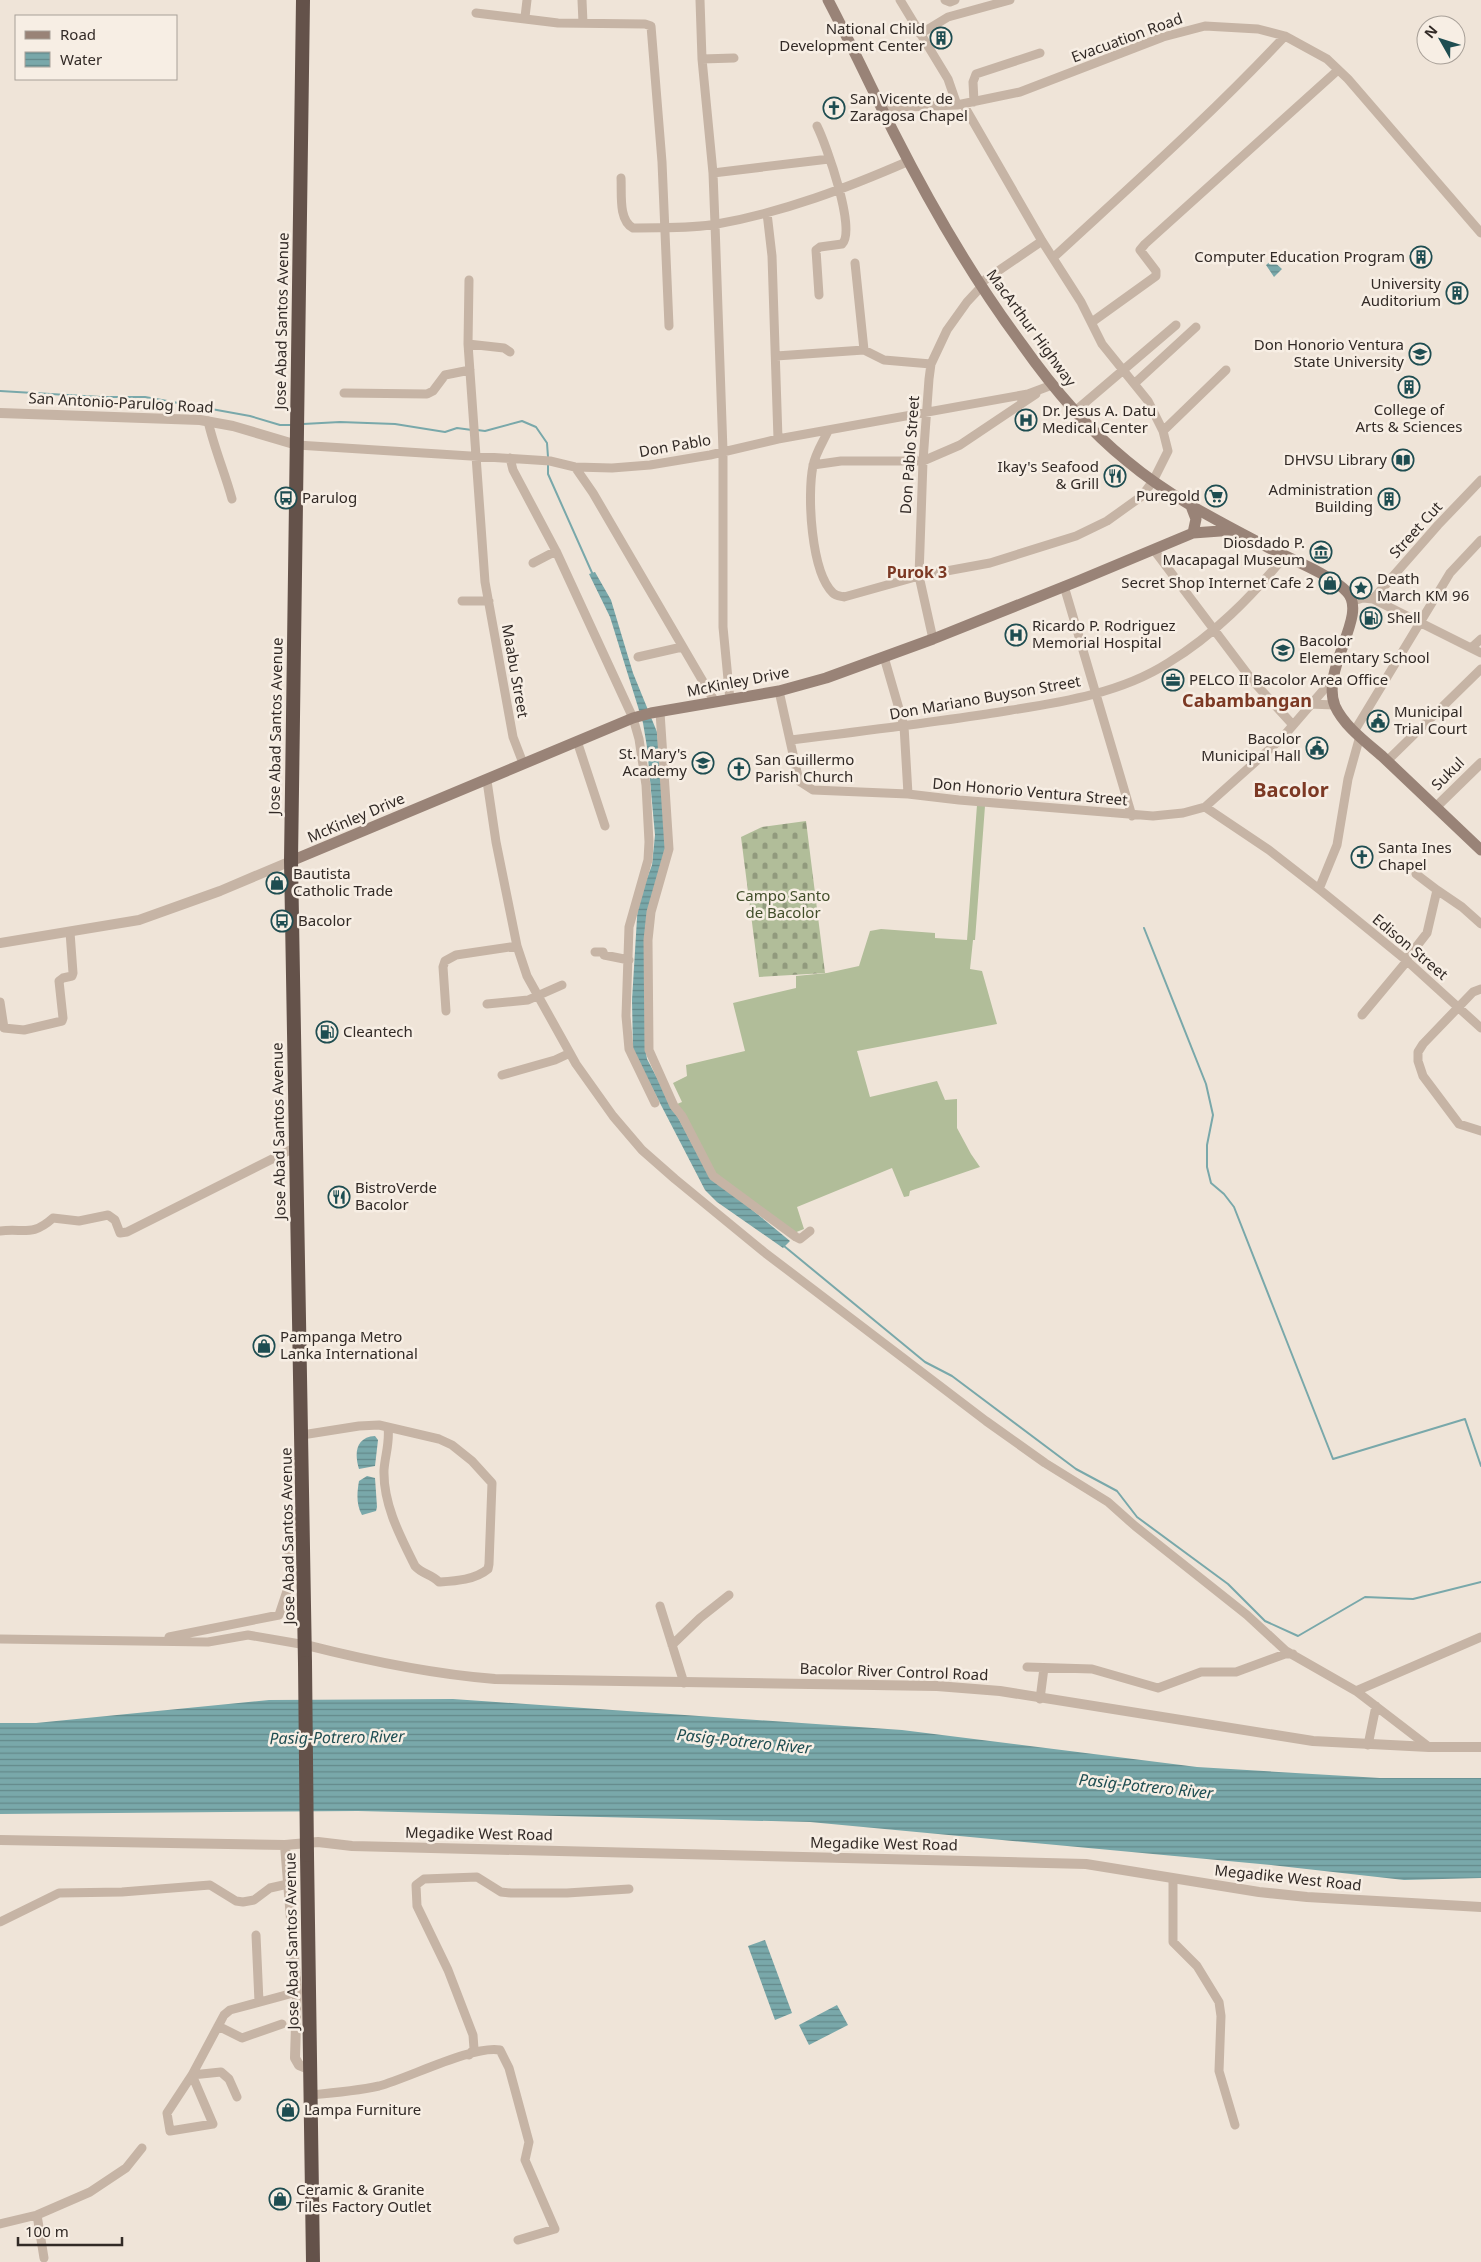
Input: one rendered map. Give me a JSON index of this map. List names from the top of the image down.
{
  "streets": {
    "highway": ["Jose Abad Santos Avenue"],
    "main road": ["MacArthur Highway", "McKinley Drive"],
    "street": [
      "Evacuation Road",
      "San Antonio-Parulog Road",
      "Don Pablo",
      "Don Pablo Street",
      "Street Cut",
      "Maabu Street",
      "Don Mariano Buyson Street",
      "Sukul",
      "Don Honorio Ventura Street",
      "Edison Street",
      "Bacolor River Control Road",
      "Megadike West Road"
    ]
  },
  "crossings": [
    ["Evacuation Road", "MacArthur Highway"],
    ["Jose Abad Santos Avenue", "San Antonio-Parulog Road"],
    ["Jose Abad Santos Avenue", "Don Pablo"],
    ["Jose Abad Santos Avenue", "McKinley Drive"],
    ["Jose Abad Santos Avenue", "Bacolor River Control Road"],
    ["MacArthur Highway", "Don Pablo"],
    ["MacArthur Highway", "Don Pablo Street"],
    ["MacArthur Highway", "McKinley Drive"],
    ["MacArthur Highway", "Don Mariano Buyson Street"],
    ["San Antonio-Parulog Road", "Don Pablo"],
    ["Don Pablo", "Don Pablo Street"],
    ["Don Pablo", "Maabu Street"],
    ["Don Pablo Street", "McKinley Drive"],
    ["Maabu Street", "McKinley Drive"],
    ["McKinley Drive", "Don Honorio Ventura Street"],
    ["Don Mariano Buyson Street", "Don Honorio Ventura Street"],
    ["Don Honorio Ventura Street", "Edison Street"]
  ],
  "districts": ["Purok 3", "Cabambangan", "Bacolor"],
  "water": ["Pasig-Potrero River"],
  "parks": ["Campo Santo de Bacolor"],
  "places": {
    "building": [
      "National Child Development Center",
      "Computer Education Program",
      "University Auditorium",
      "College of Arts & Sciences",
      "Administration Building"
    ],
    "church": ["San Vicente de Zaragosa Chapel", "San Guillermo Parish Church", "Santa Ines Chapel"],
    "school or university": ["Don Honorio Ventura State University", "Bacolor Elementary School", "St. Mary's Academy"],
    "hospital": ["Dr. Jesus A. Datu Medical Center", "Ricardo P. Rodriguez Memorial Hospital"],
    "library": ["DHVSU Library"],
    "restaurant": ["Ikay's Seafood & Grill", "BistroVerde Bacolor"],
    "supermarket": ["Puregold"],
    "bus stop": ["Parulog", "Bacolor"],
    "museum": ["Diosdado P. Macapagal Museum"],
    "shop": [
      "Secret Shop Internet Cafe 2",
      "Bautista Catholic Trade",
      "Pampanga Metro Lanka International",
      "Lampa Furniture",
      "Ceramic & Granite Tiles Factory Outlet"
    ],
    "place": ["Death March KM 96"],
    "fuel station": ["Shell", "Cleantech"],
    "office": ["PELCO II Bacolor Area Office"],
    "public building": ["Municipal Trial Court", "Bacolor Municipal Hall"]
  },
  "legend": ["Road", "Water"],
  "scale_bar": "100 m",
  "north": "top left"
}
